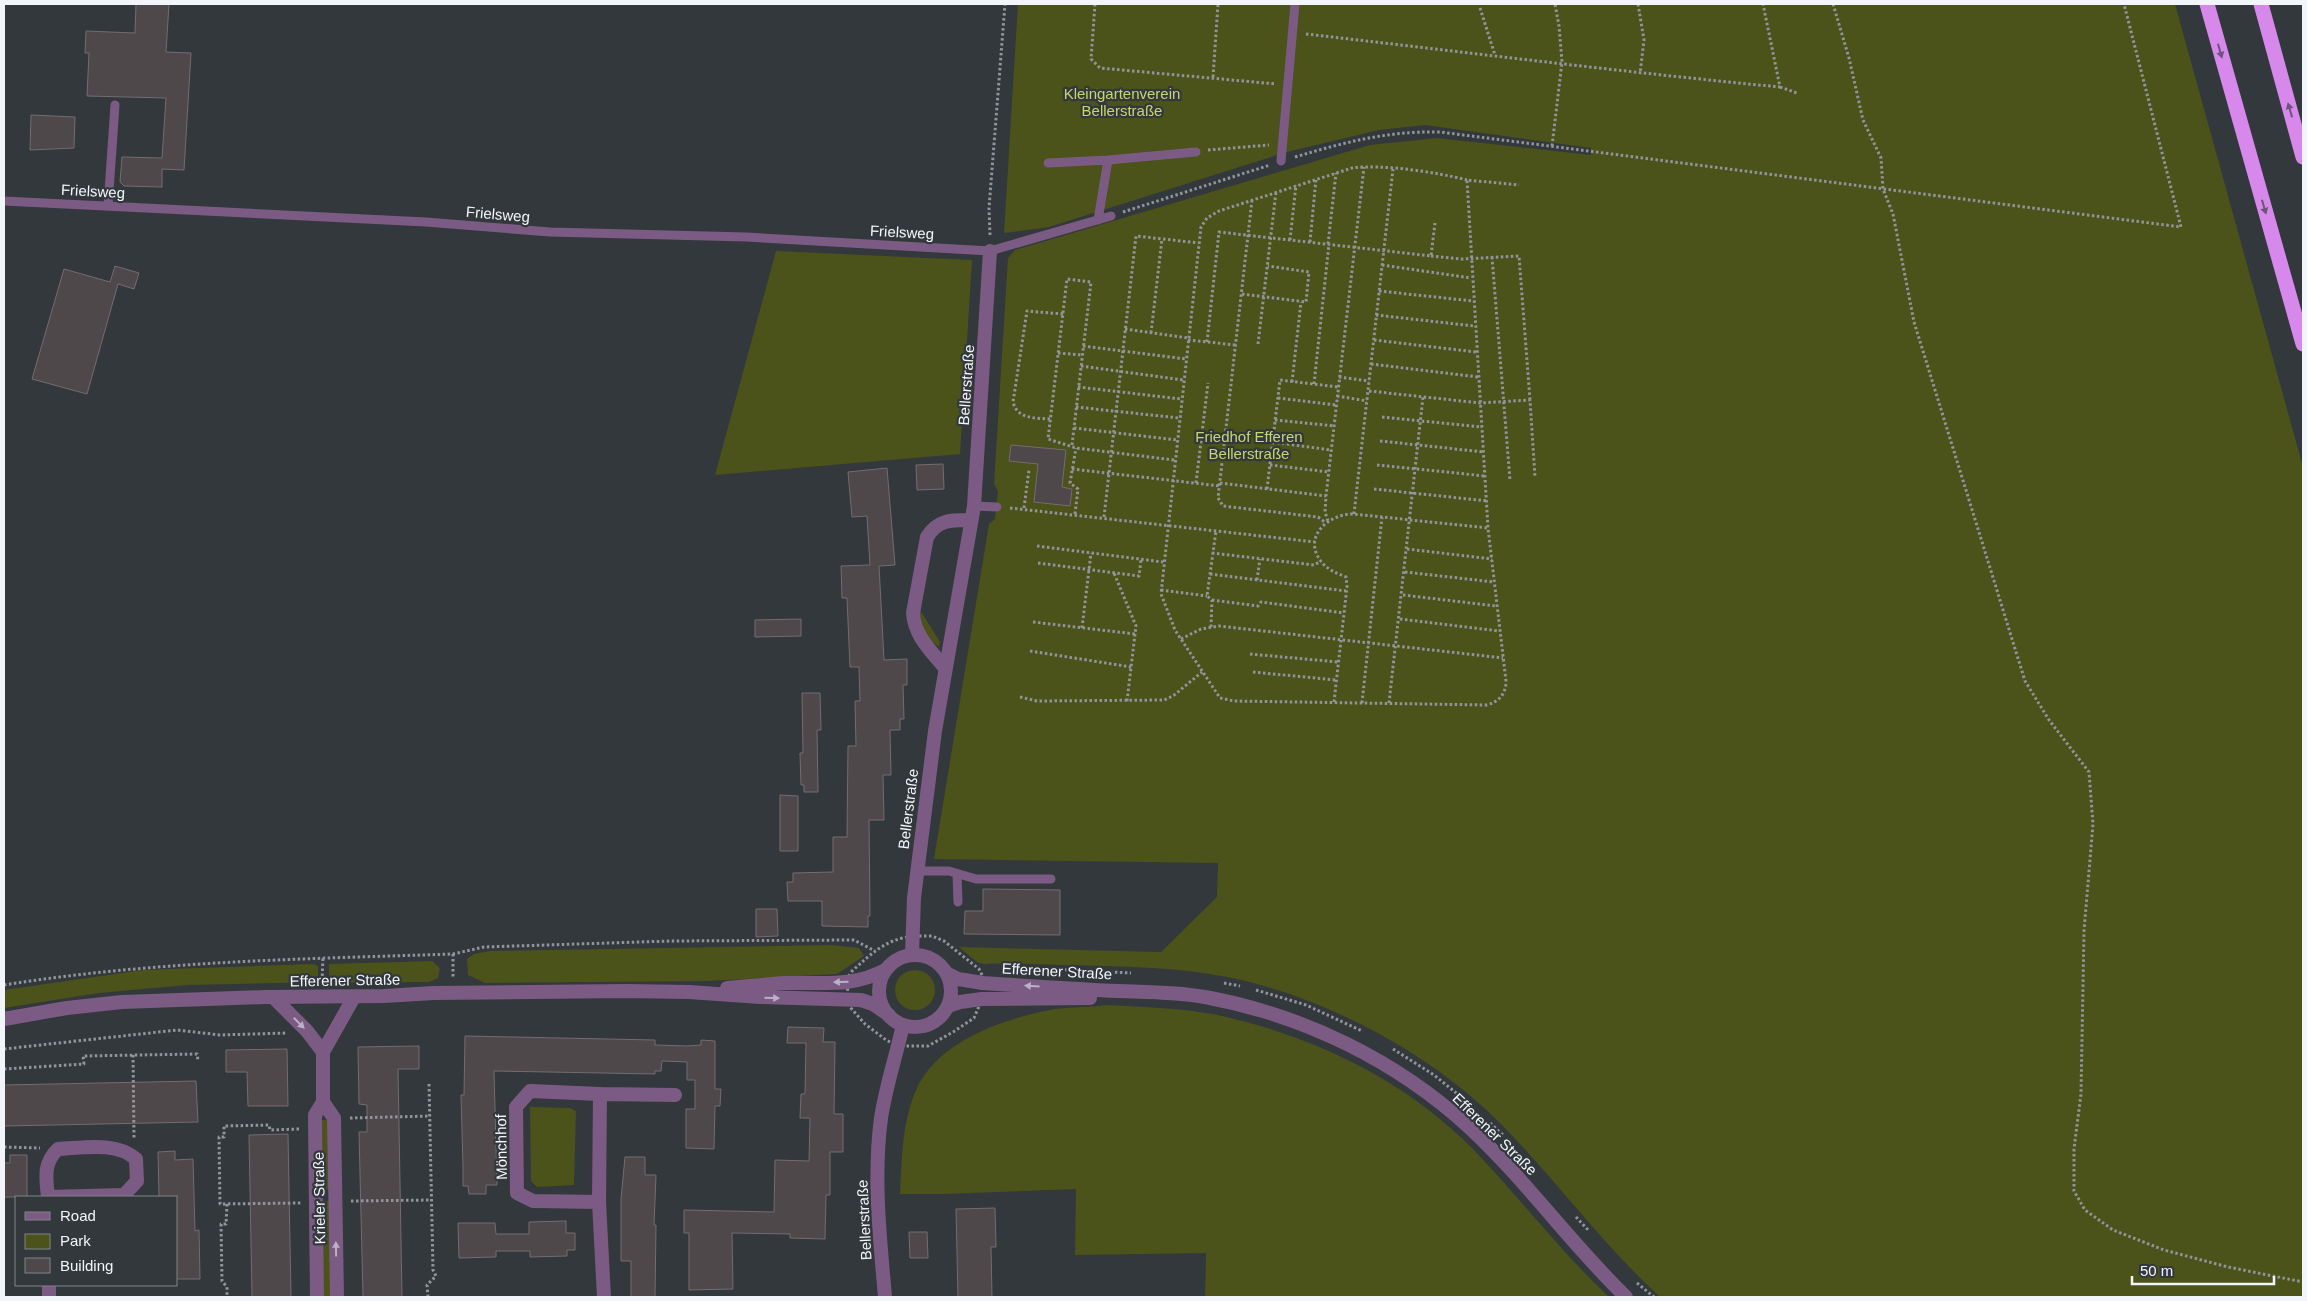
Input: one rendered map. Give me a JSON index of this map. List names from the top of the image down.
{
  "streets": {
    "street": [
      "Bellerstraße",
      "Efferener Straße",
      "Mönchhof",
      "Krieler Straße"
    ],
    "lane": ["Frielsweg"]
  },
  "crossings": [
    ["Frielsweg", "Bellerstraße"],
    ["Bellerstraße", "Efferener Straße"],
    ["Efferener Straße", "Krieler Straße"]
  ],
  "parks": ["Kleingartenverein Bellerstraße", "Friedhof Efferen Bellerstraße"],
  "legend": ["Road", "Park", "Building"],
  "scale_bar": "50 m"
}
